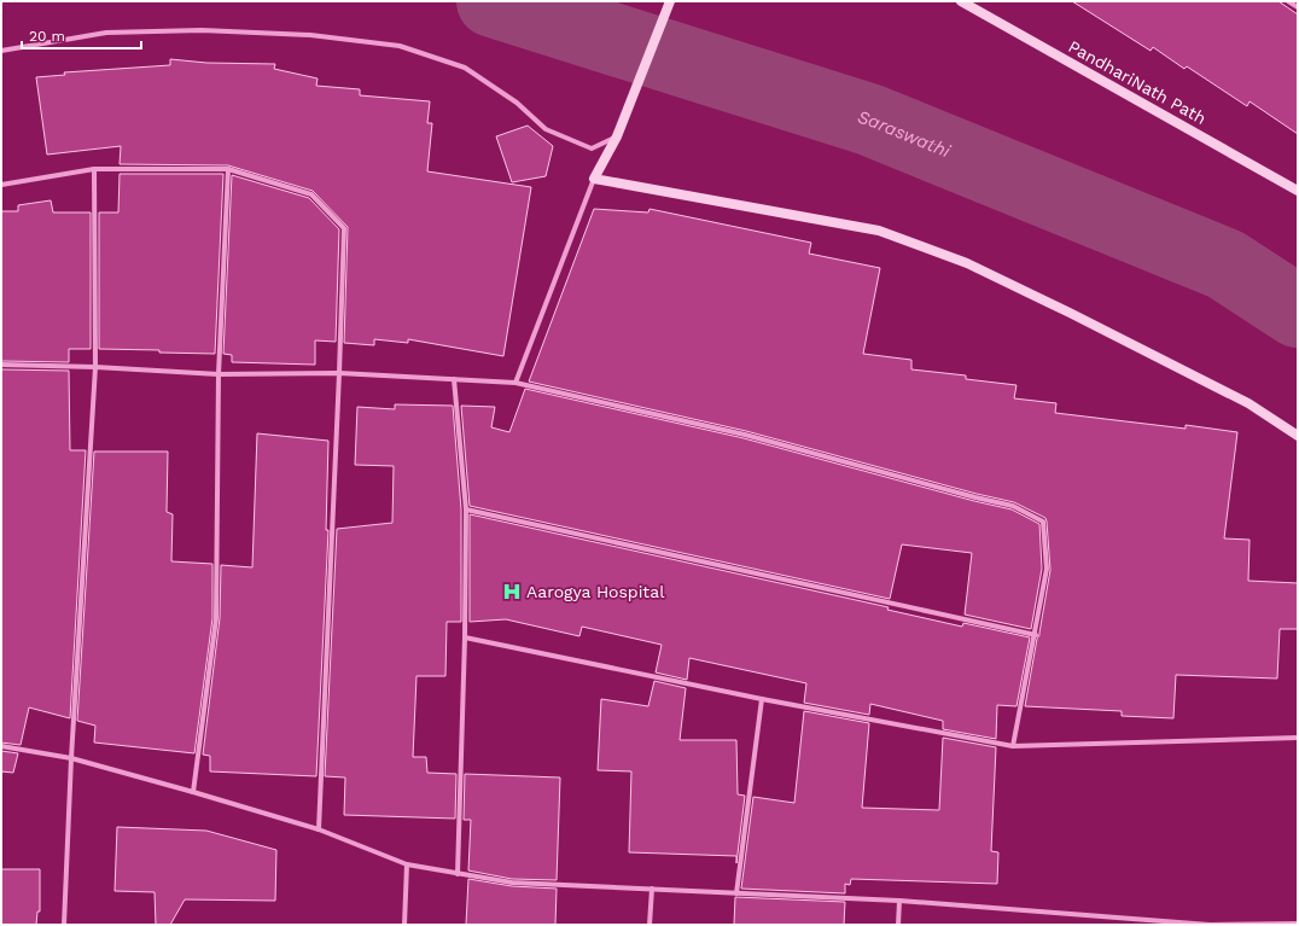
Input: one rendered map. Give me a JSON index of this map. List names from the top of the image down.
{
  "streets": {
    "main road": ["PandhariNath Path"]
  },
  "water": ["Saraswathi"],
  "places": {
    "hospital": ["Aarogya Hospital"]
  },
  "scale_bar": "20 m"
}
